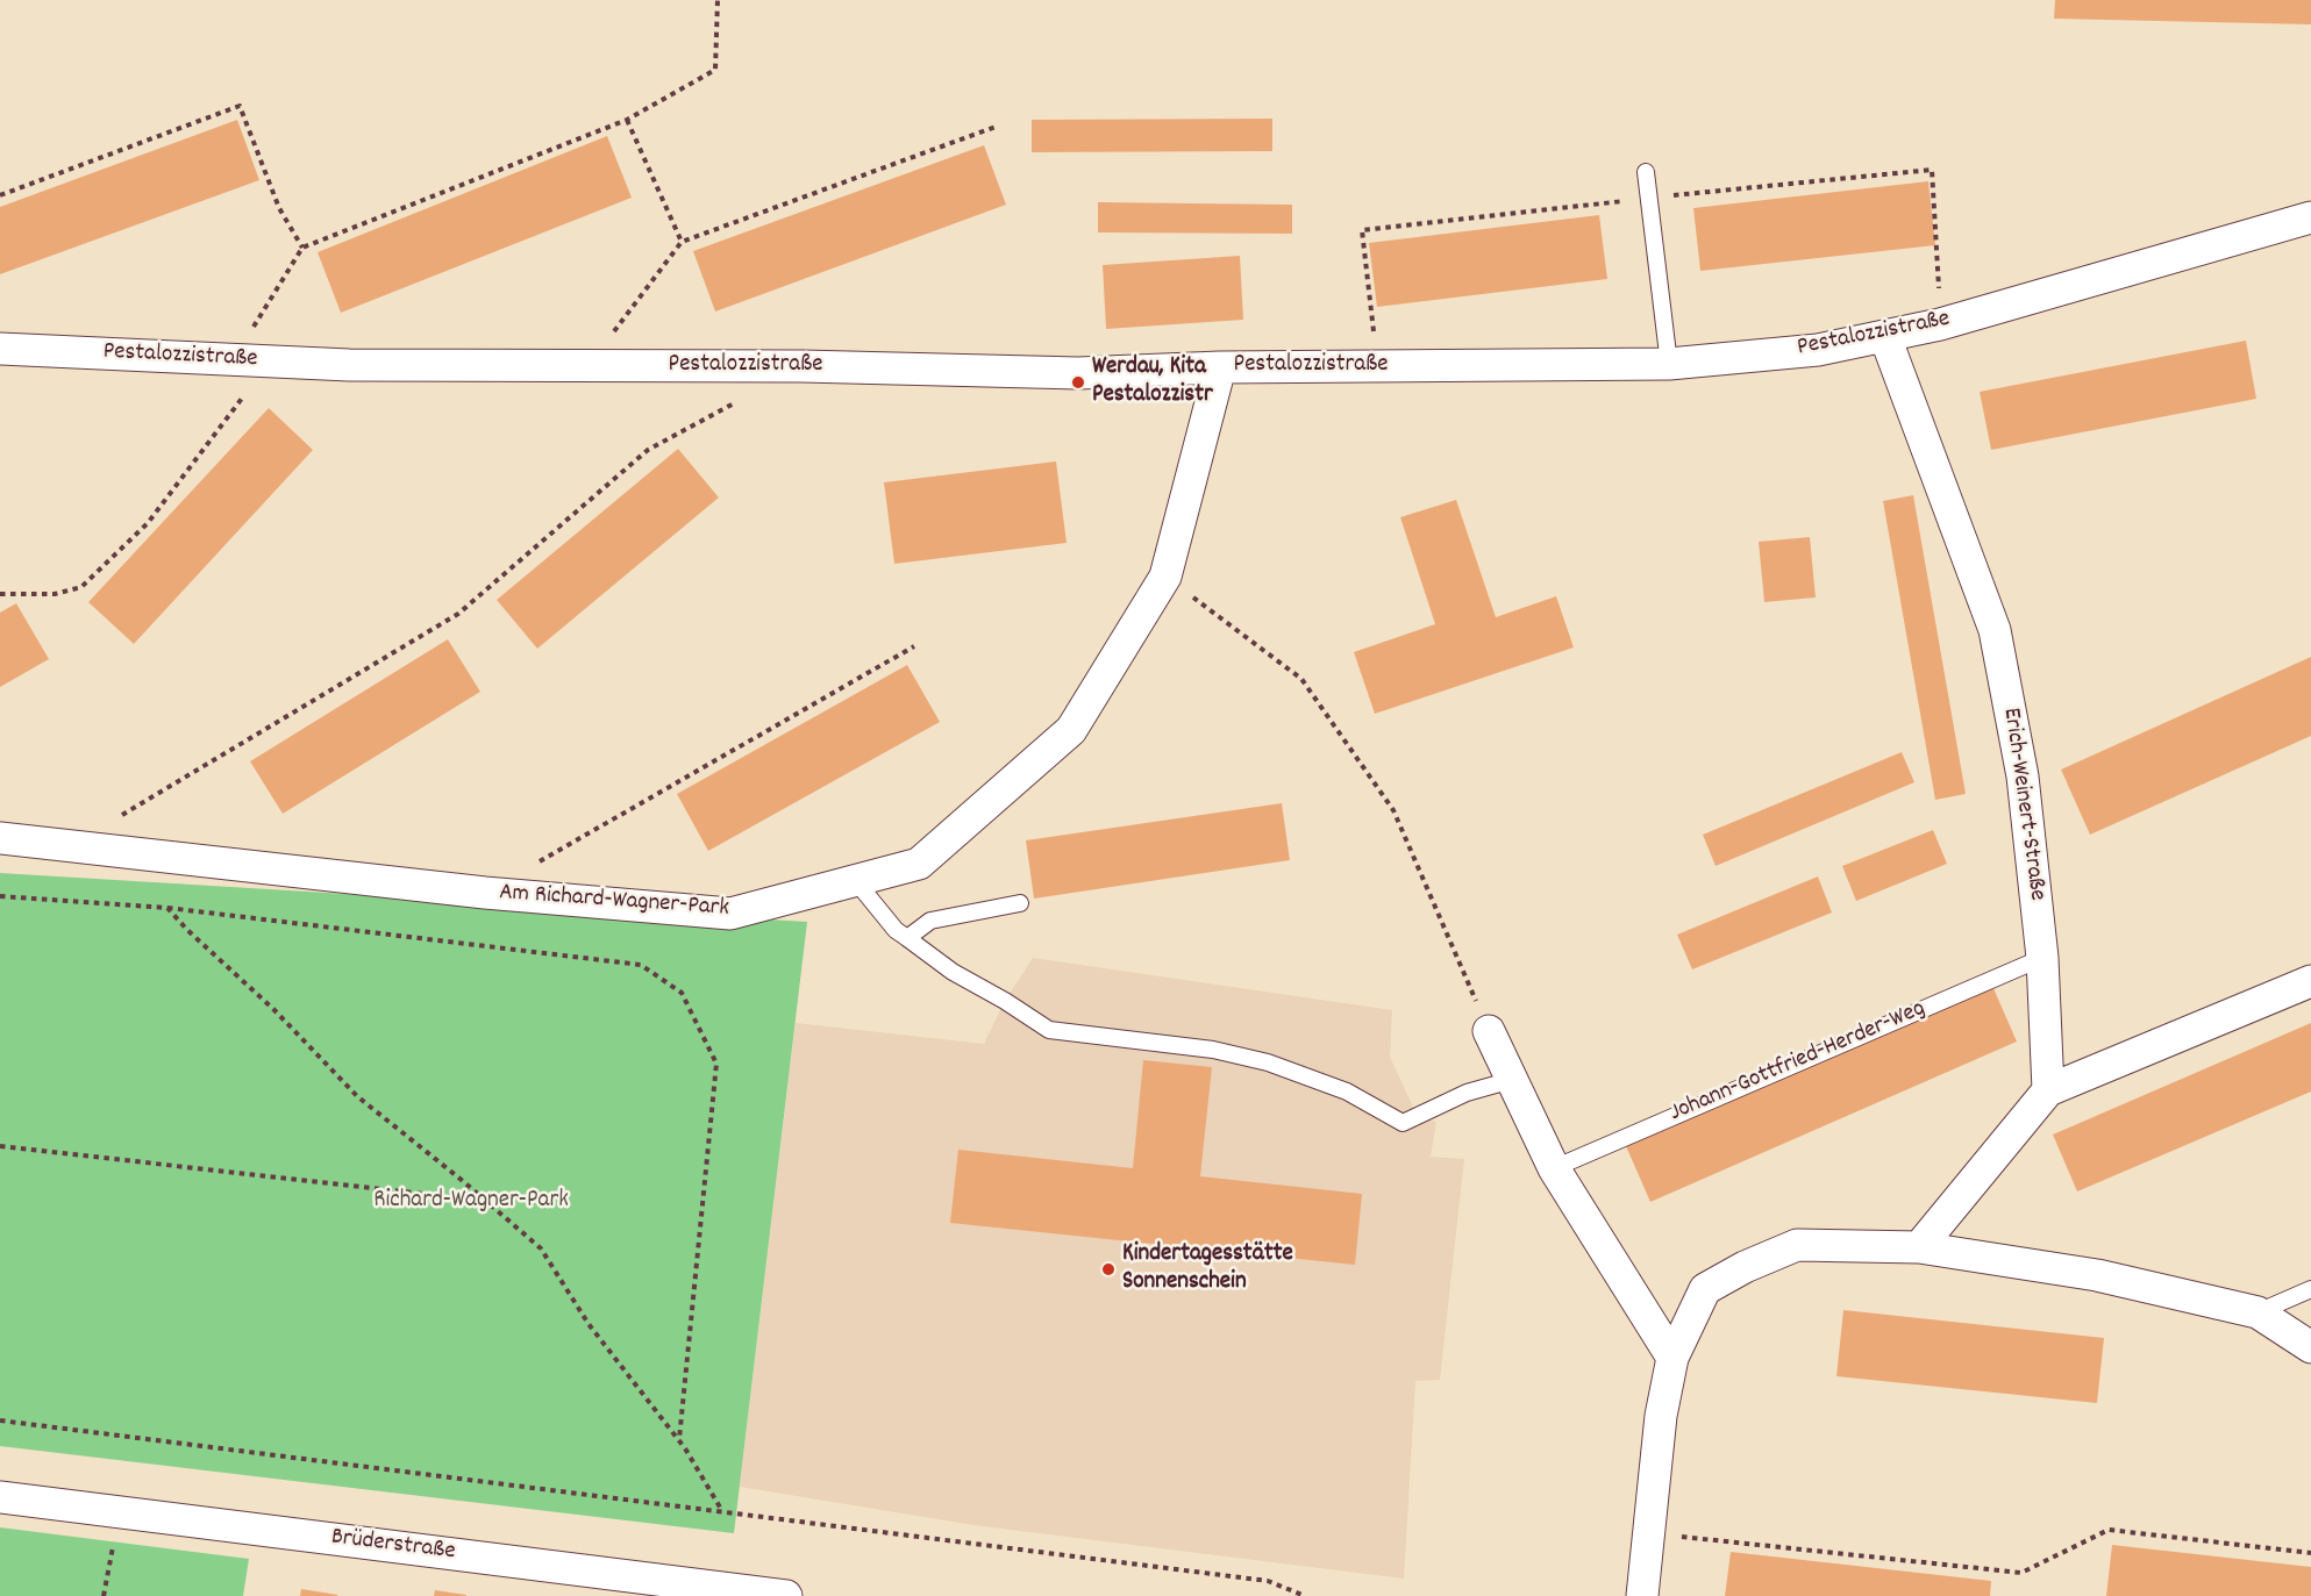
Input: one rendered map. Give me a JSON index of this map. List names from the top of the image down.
{
  "streets": {
    "street": [
      "Pestalozzistraße",
      "Erich-Weinert-Straße",
      "Am Richard-Wagner-Park",
      "Brüderstraße"
    ],
    "lane": ["Johann-Gottfried-Herder-Weg"]
  },
  "crossings": [
    ["Pestalozzistraße", "Erich-Weinert-Straße"],
    ["Pestalozzistraße", "Am Richard-Wagner-Park"],
    ["Erich-Weinert-Straße", "Johann-Gottfried-Herder-Weg"]
  ],
  "parks": ["Richard-Wagner-Park"],
  "places": ["Werdau, Kita Pestalozzistr", "Kindertagesstätte Sonnenschein"]
}
